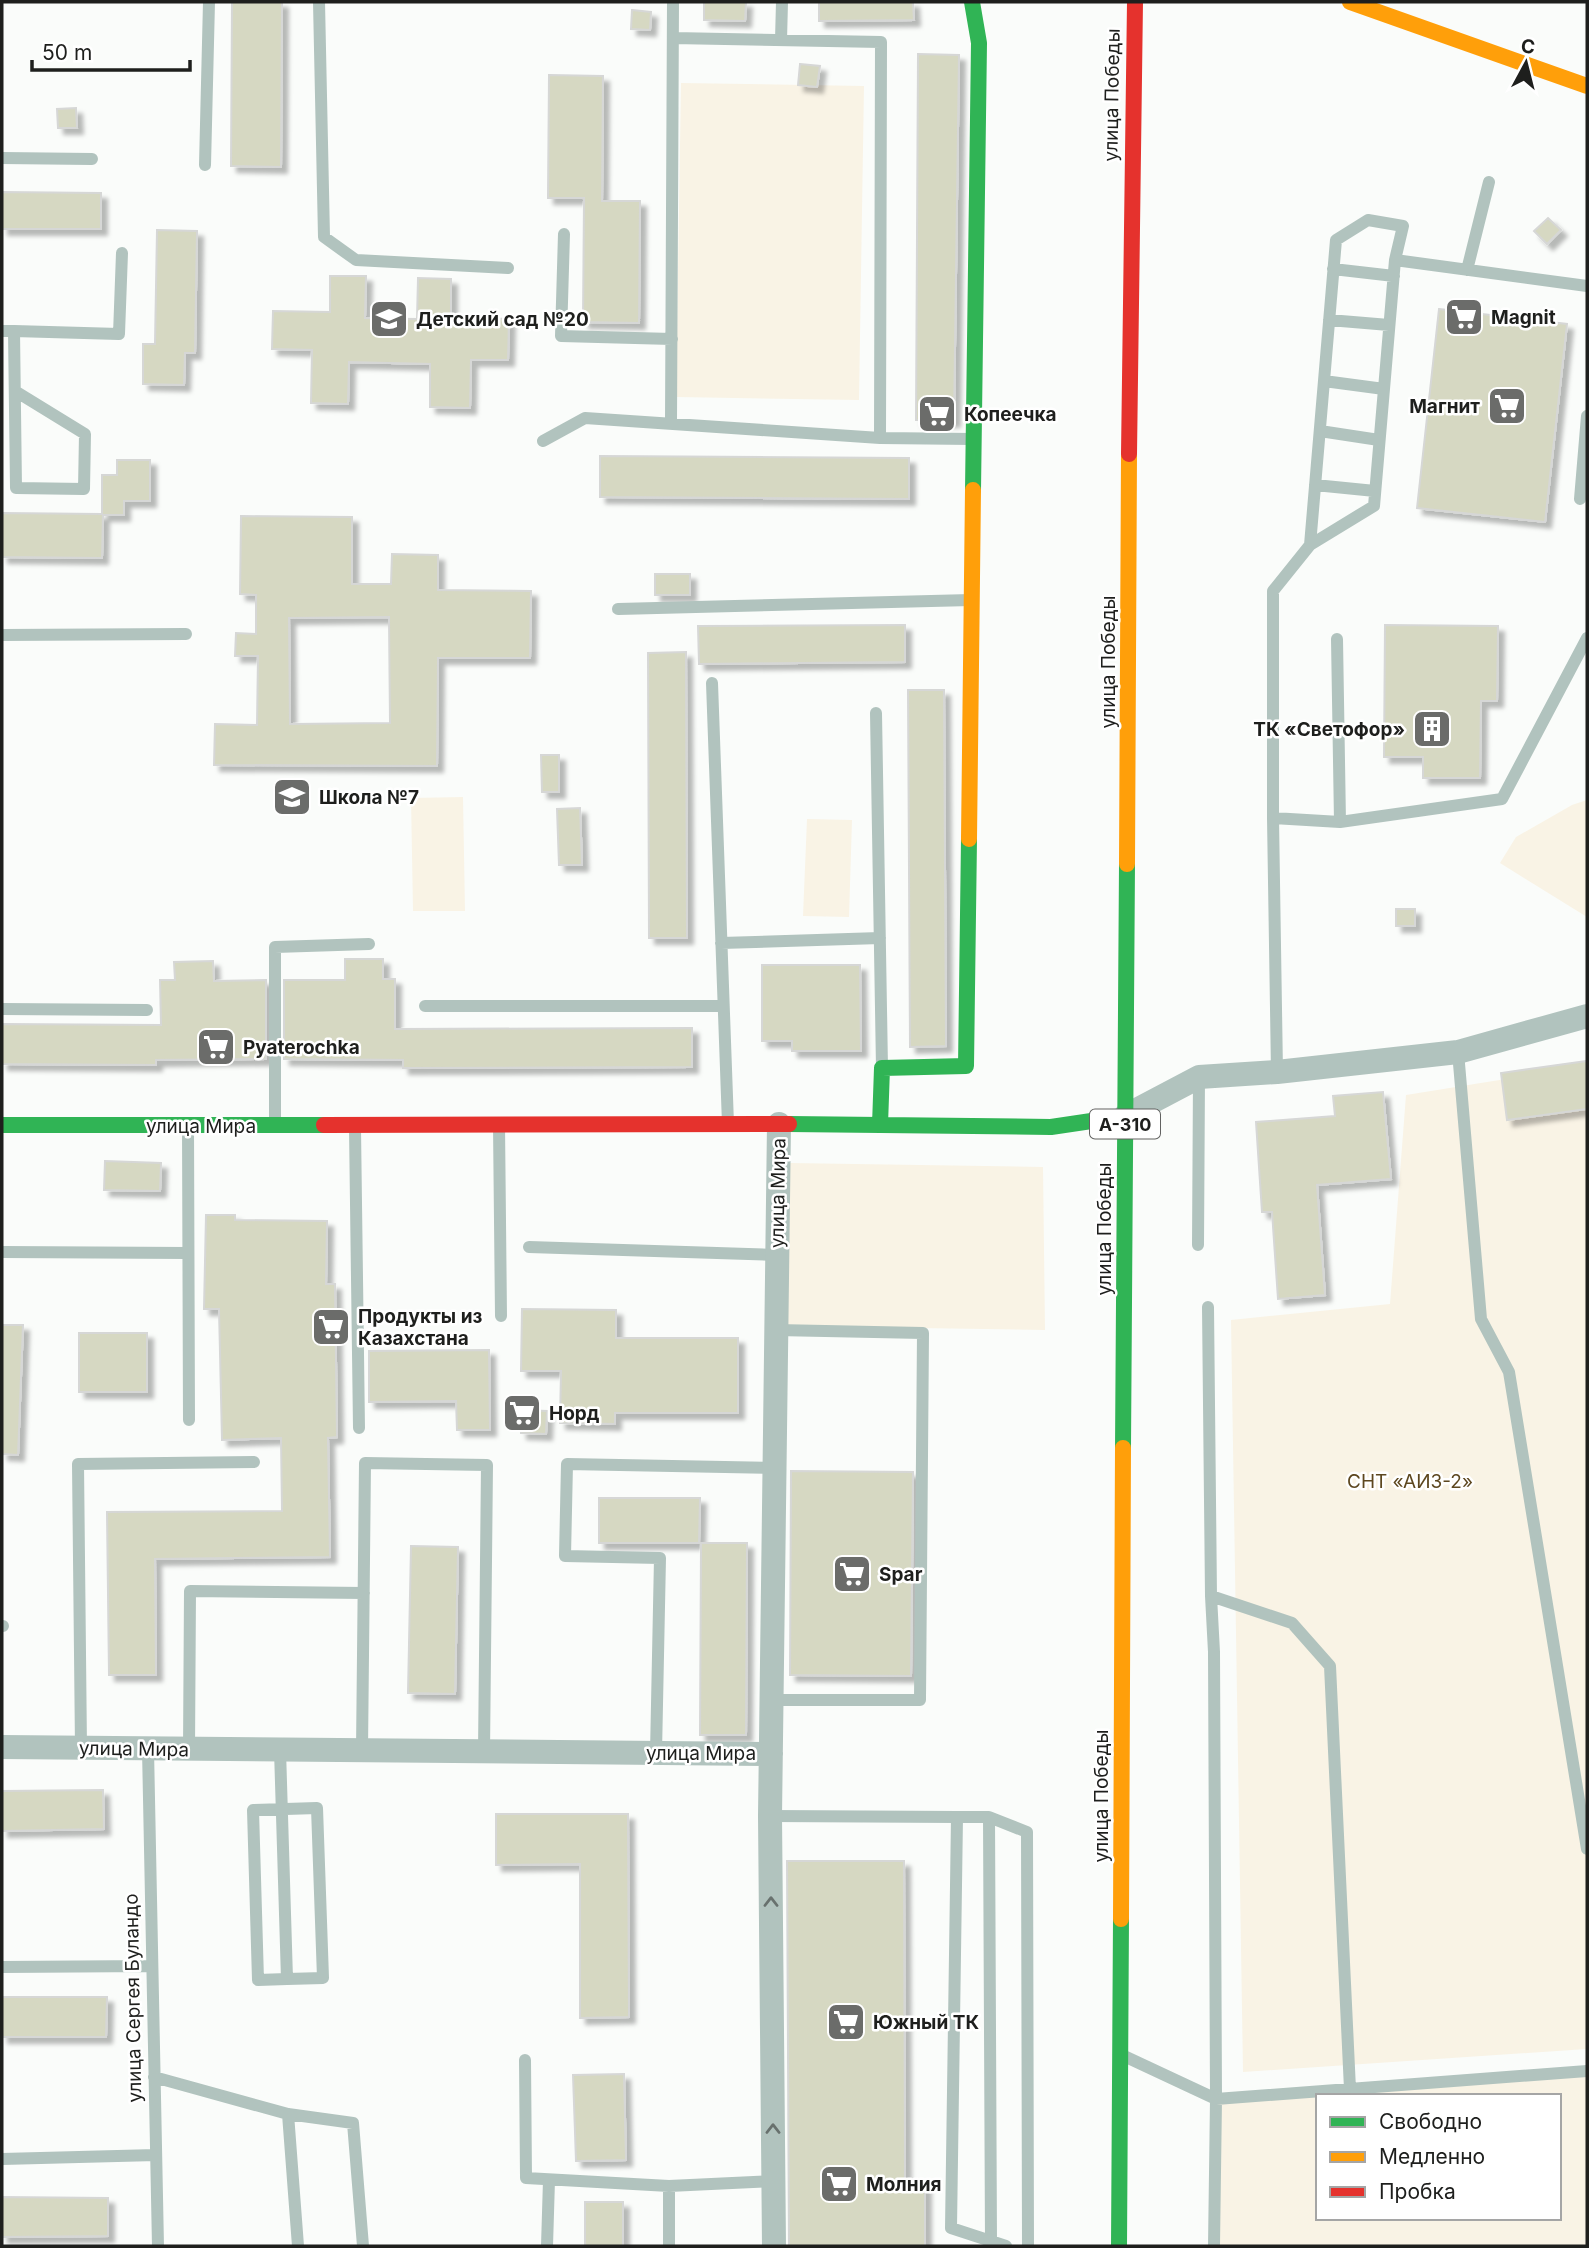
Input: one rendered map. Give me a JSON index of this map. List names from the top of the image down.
{
  "streets": {
    "main road": ["улица Победы", "А-310", "улица Мира"],
    "lane": ["улица Сергея Буландо"]
  },
  "crossings": [
    ["улица Победы", "улица Мира"],
    ["улица Мира", "улица Сергея Буландо"]
  ],
  "parks": ["СНТ «АИЗ-2»"],
  "places": {
    "supermarket": [
      "Magnit",
      "Магнит",
      "Копеечка",
      "Pyaterochka",
      "Продукты из Казахстана",
      "Норд",
      "Spar",
      "Южный ТК",
      "Молния"
    ],
    "school or university": ["Детский сад №20", "Школа №7"],
    "building": ["ТК «Светофор»"]
  },
  "legend": ["Свободно", "Медленно", "Пробка"],
  "scale_bar": "50 m",
  "north": "top"
}
